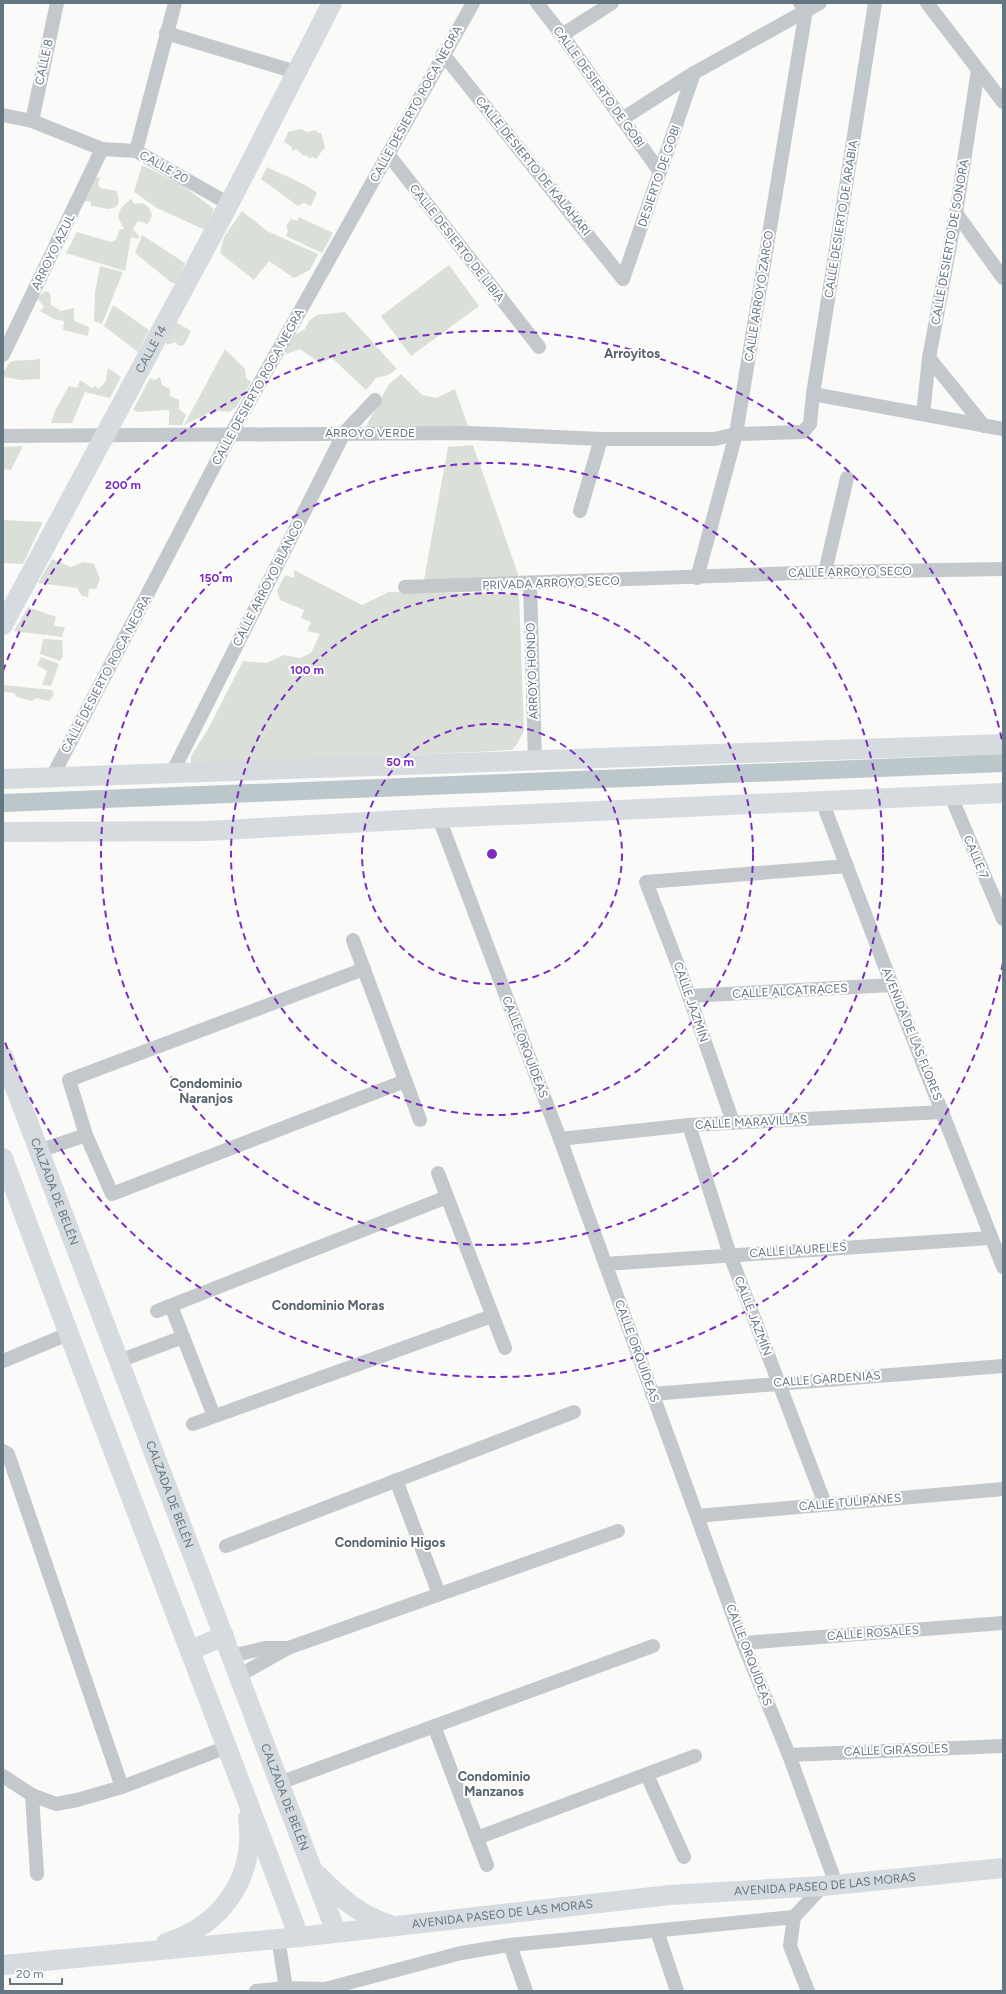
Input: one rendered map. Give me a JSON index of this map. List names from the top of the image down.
{
  "streets": {
    "street": [
      "CALLE 8",
      "CALLE DESIERTO DE GOBI",
      "CALLE DESIERTO ROCA NEGRA",
      "CALLE DESIERTO DE KALAHARI",
      "CALLE 20",
      "DESIERTO DE GOBI",
      "CALLE DESIERTO DE ARABIA",
      "CALLE DESIERTO DE SONORA",
      "CALLE DESIERTO DE LIBIA",
      "ARROYO AZUL",
      "CALLE ARROYO ZARCO",
      "CALLE 14",
      "ARROYO VERDE",
      "CALLE ARROYO SECO",
      "CALLE ARROYO BLANCO",
      "PRIVADA ARROYO SECO",
      "ARROYO HONDO",
      "CALLE 7",
      "CALLE ALCATRACES",
      "CALLE JAZMÍN",
      "AVENIDA DE LAS FLORES",
      "CALLE ORQUÍDEAS",
      "CALLE MARAVILLAS",
      "CALZADA DE BELÉN",
      "CALLE LAURELES",
      "CALLE GARDENIAS",
      "CALLE TULIPANES",
      "CALLE ROSALES",
      "CALLE GIRASOLES",
      "AVENIDA PASEO DE LAS MORAS"
    ]
  },
  "crossings": [
    ["CALLE 8", "CALLE 20"],
    ["CALLE DESIERTO DE GOBI", "DESIERTO DE GOBI"],
    ["CALLE DESIERTO ROCA NEGRA", "CALLE DESIERTO DE KALAHARI"],
    ["CALLE DESIERTO ROCA NEGRA", "CALLE DESIERTO DE LIBIA"],
    ["CALLE DESIERTO ROCA NEGRA", "ARROYO VERDE"],
    ["CALLE DESIERTO DE KALAHARI", "DESIERTO DE GOBI"],
    ["CALLE 20", "ARROYO AZUL"],
    ["CALLE 20", "CALLE 14"],
    ["CALLE DESIERTO DE ARABIA", "ARROYO VERDE"],
    ["CALLE ARROYO ZARCO", "ARROYO VERDE"],
    ["CALLE ARROYO ZARCO", "CALLE ARROYO SECO"],
    ["CALLE ARROYO ZARCO", "PRIVADA ARROYO SECO"],
    ["CALLE 14", "ARROYO VERDE"],
    ["ARROYO VERDE", "CALLE ARROYO BLANCO"],
    ["CALLE ARROYO SECO", "PRIVADA ARROYO SECO"],
    ["PRIVADA ARROYO SECO", "ARROYO HONDO"],
    ["CALLE ALCATRACES", "CALLE JAZMÍN"],
    ["CALLE ALCATRACES", "AVENIDA DE LAS FLORES"],
    ["CALLE JAZMÍN", "AVENIDA DE LAS FLORES"],
    ["CALLE JAZMÍN", "CALLE MARAVILLAS"],
    ["CALLE JAZMÍN", "CALLE LAURELES"],
    ["CALLE JAZMÍN", "CALLE GARDENIAS"],
    ["CALLE JAZMÍN", "CALLE TULIPANES"],
    ["AVENIDA DE LAS FLORES", "CALLE MARAVILLAS"],
    ["AVENIDA DE LAS FLORES", "CALLE LAURELES"],
    ["CALLE ORQUÍDEAS", "CALLE MARAVILLAS"],
    ["CALLE ORQUÍDEAS", "CALLE LAURELES"],
    ["CALLE ORQUÍDEAS", "CALLE GARDENIAS"],
    ["CALLE ORQUÍDEAS", "CALLE TULIPANES"],
    ["CALLE ORQUÍDEAS", "CALLE ROSALES"],
    ["CALLE ORQUÍDEAS", "CALLE GIRASOLES"],
    ["CALLE ORQUÍDEAS", "AVENIDA PASEO DE LAS MORAS"],
    ["CALZADA DE BELÉN", "AVENIDA PASEO DE LAS MORAS"]
  ],
  "districts": [
    "Arroyitos",
    "Condominio Naranjos",
    "Condominio Moras",
    "Condominio Higos",
    "Condominio Manzanos"
  ],
  "scale_bar": "20 m",
  "rings": [
    "200 m",
    "150 m",
    "100 m",
    "50 m"
  ]
}
